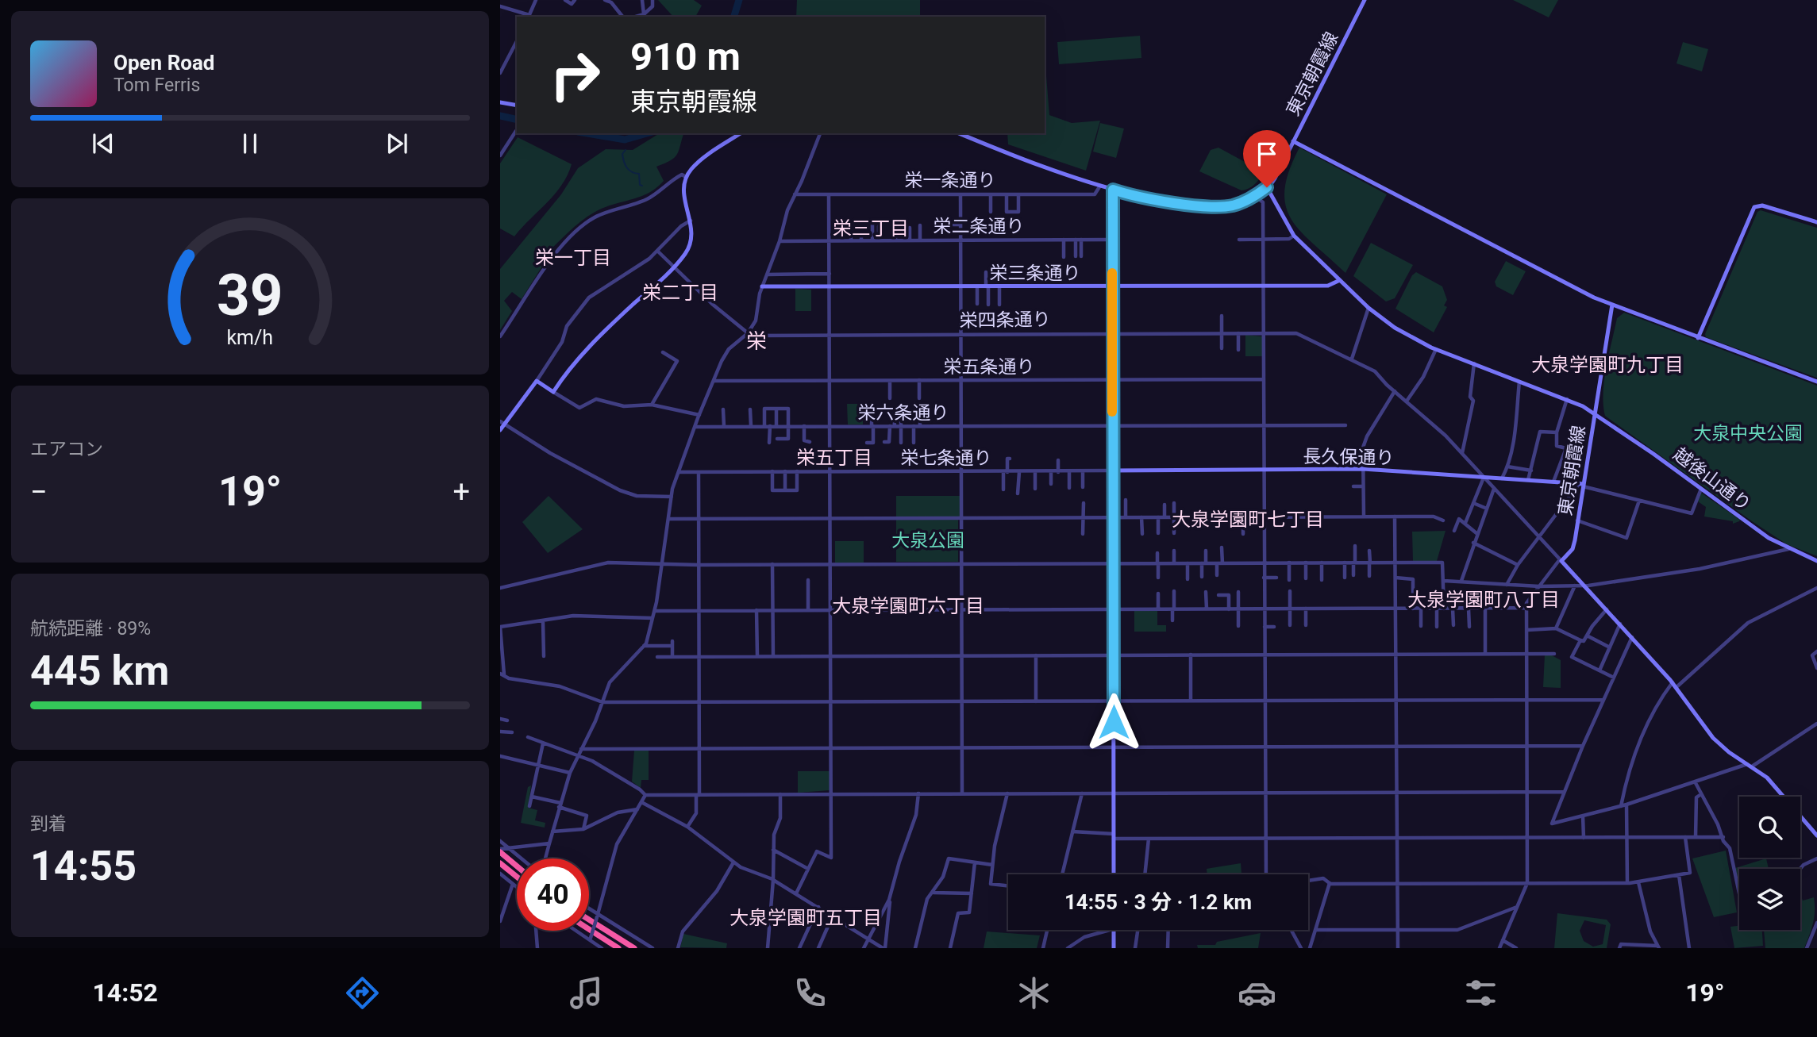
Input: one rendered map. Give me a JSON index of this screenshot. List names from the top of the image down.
{
  "streets": {
    "street": [
      "東京朝霞線",
      "栄一条通り",
      "栄二条通り",
      "栄三条通り",
      "栄四条通り",
      "栄五条通り",
      "栄六条通り",
      "長久保通り",
      "栄七条通り",
      "越後山通り"
    ]
  },
  "crossings": [
    ["東京朝霞線", "栄一条通り"],
    ["東京朝霞線", "栄三条通り"],
    ["東京朝霞線", "栄四条通り"],
    ["東京朝霞線", "長久保通り"],
    ["東京朝霞線", "越後山通り"],
    ["栄四条通り", "長久保通り"],
    ["長久保通り", "栄七条通り"]
  ],
  "districts": [
    "栄三丁目",
    "栄一丁目",
    "栄二丁目",
    "栄",
    "大泉学園町九丁目",
    "栄五丁目",
    "大泉学園町七丁目",
    "大泉学園町八丁目",
    "大泉学園町六丁目",
    "大泉学園町五丁目"
  ],
  "parks": ["大泉中央公園", "大泉公園"],
  "page": {
    "turn": ["910 m", "東京朝霞線"],
    "song": ["Open Road", "Tom Ferris"],
    "tile": [
      "エアコン",
      ["航続距離 · 89%", "445 km"],
      ["到着", "14:55"]
    ],
    "heat": ["−", "19°", "+"],
    "limit": "40",
    "trip": "14:55 · 3 分 · 1.2 km",
    "tabs": ["14:52", "19°"],
    "gauge": ["39", "km/h"]
  }
}
